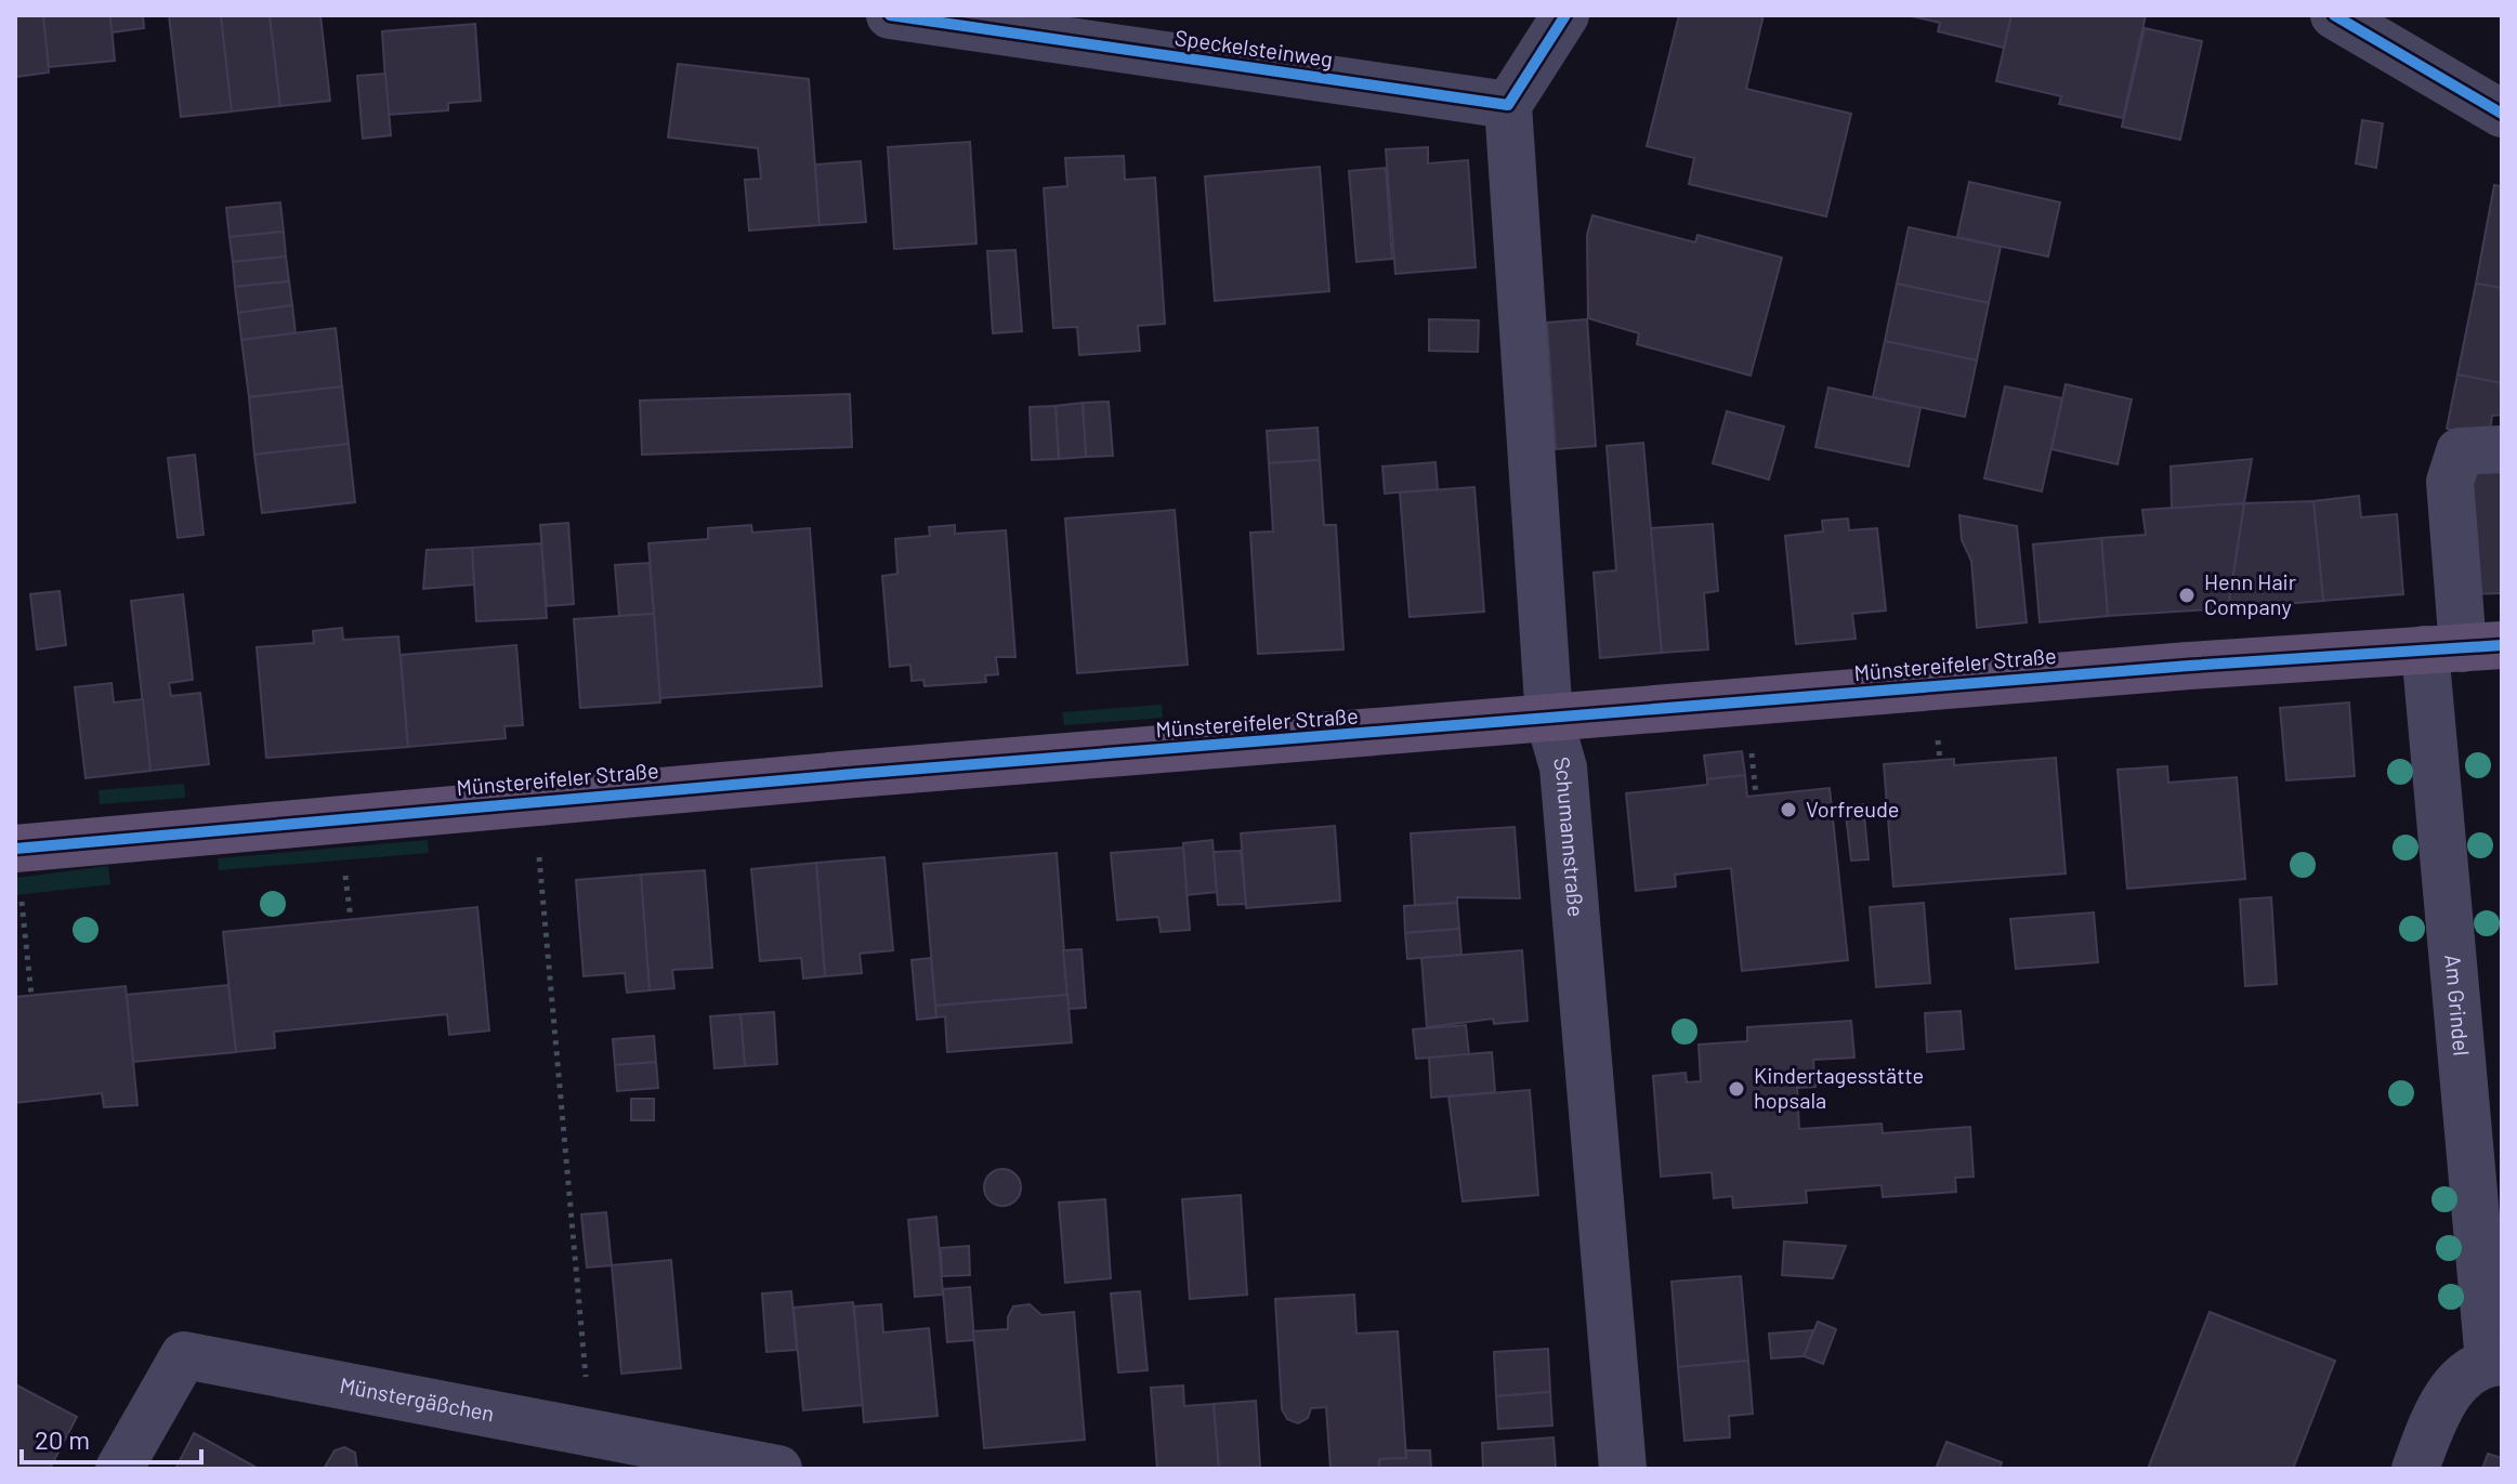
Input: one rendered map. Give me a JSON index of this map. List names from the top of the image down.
{
  "streets": {
    "main road": ["Münstereifeler Straße"],
    "street": [
      "Speckelsteinweg",
      "Schumannstraße",
      "Am Grindel",
      "Münstergäßchen"
    ]
  },
  "crossings": [
    ["Speckelsteinweg", "Schumannstraße"],
    ["Münstereifeler Straße", "Schumannstraße"],
    ["Münstereifeler Straße", "Am Grindel"]
  ],
  "places": ["Henn Hair Company", "Vorfreude", "Kindertagesstätte hopsala"],
  "scale_bar": "20 m"
}
